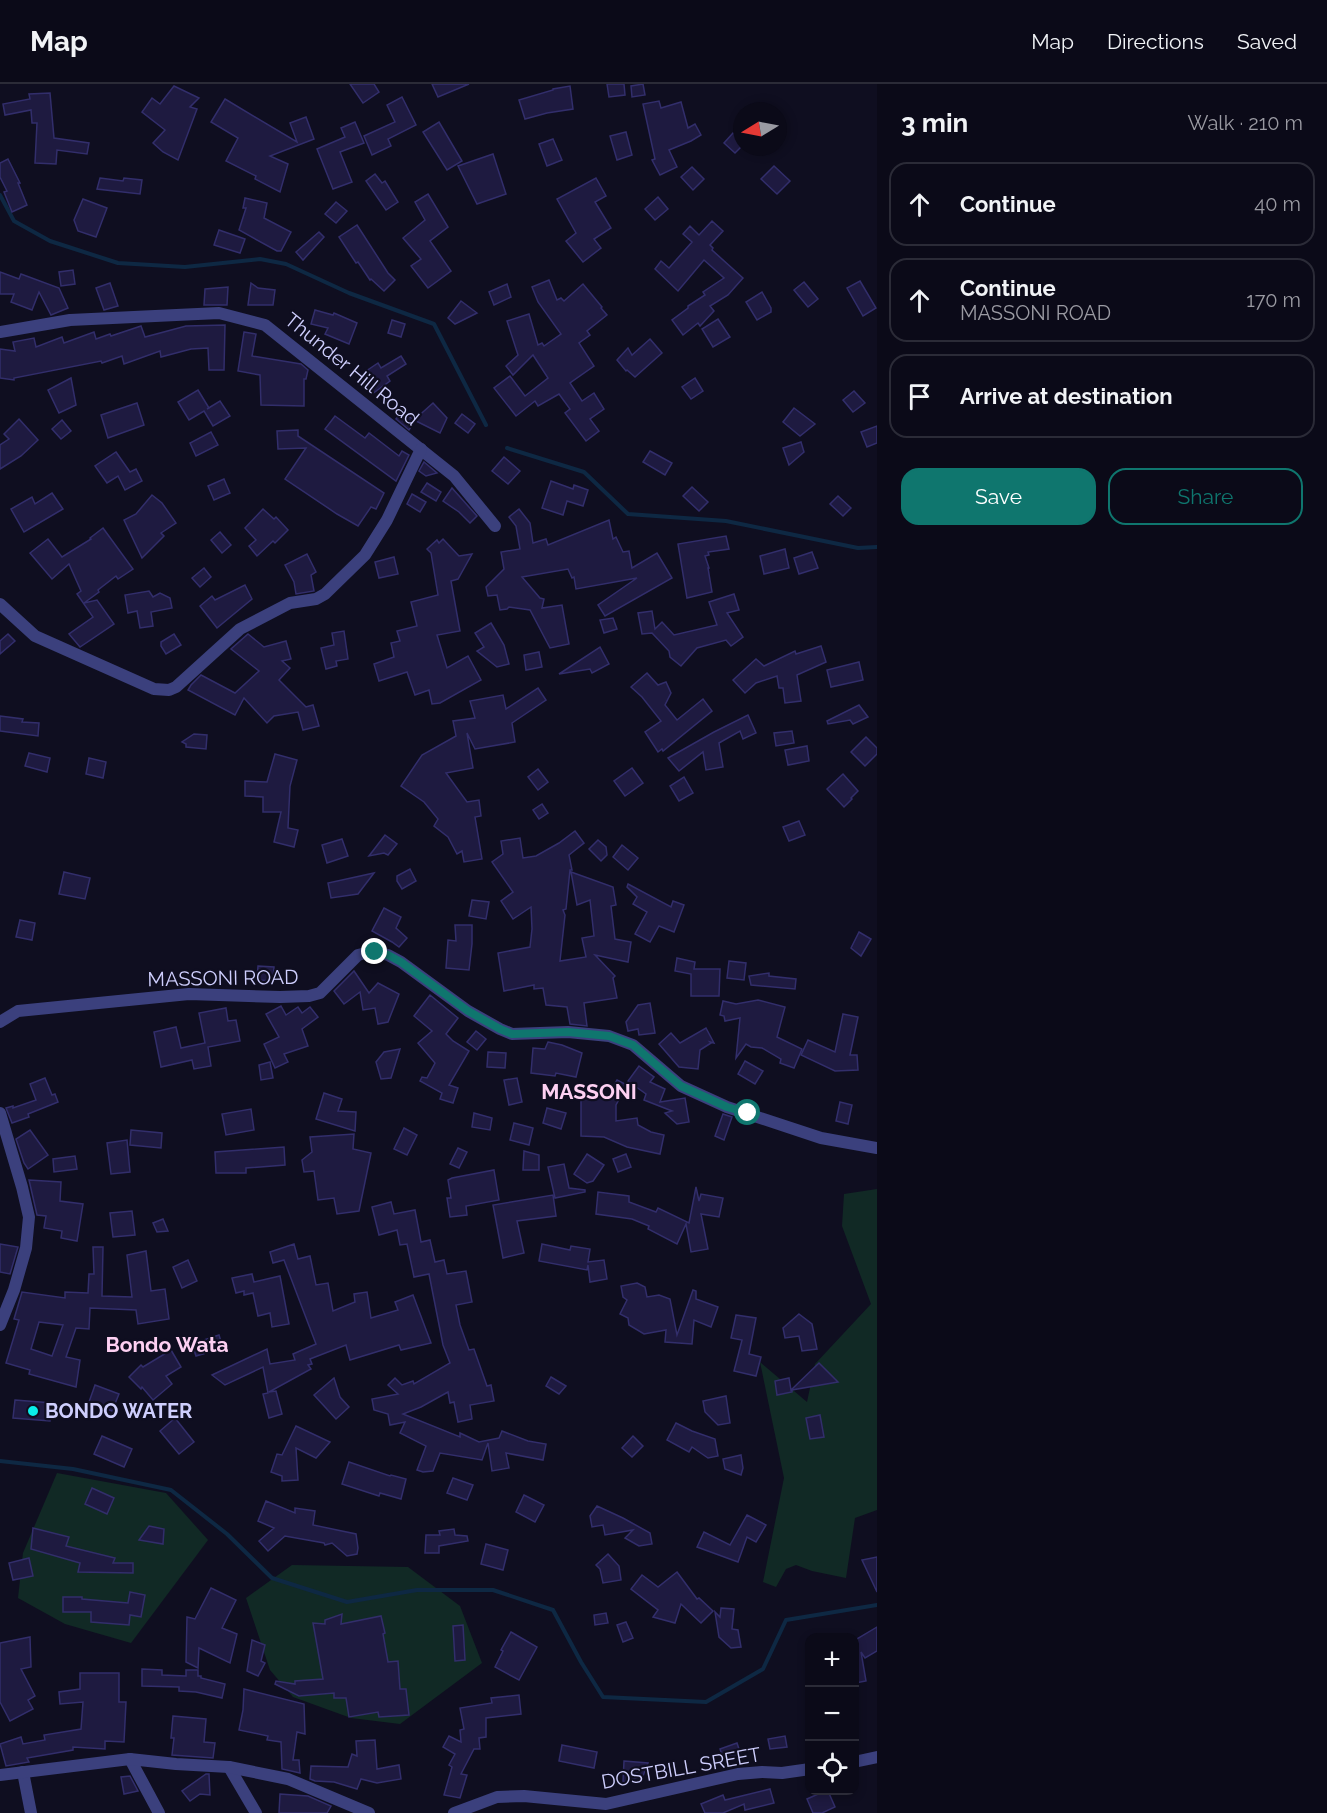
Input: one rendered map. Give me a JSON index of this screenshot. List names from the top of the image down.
{
  "streets": {
    "street": ["Thunder Hill Road", "MASSONI ROAD", "DOSTBILL SREET"]
  },
  "districts": ["MASSONI", "Bondo Wata"],
  "places": ["BONDO WATER"],
  "north": "left",
  "page": {
    "header": "Map",
    "nav": ["Map", "Directions", "Saved"],
    "heading": ["3 min", "Walk · 210 m"],
    "list": [
      ["Continue", "40 m"],
      ["Continue", "MASSONI ROAD", "170 m"],
      "Arrive at destination"
    ],
    "buttons": ["Save", "Share"],
    "map_buttons": ["+", "−"]
  }
}
